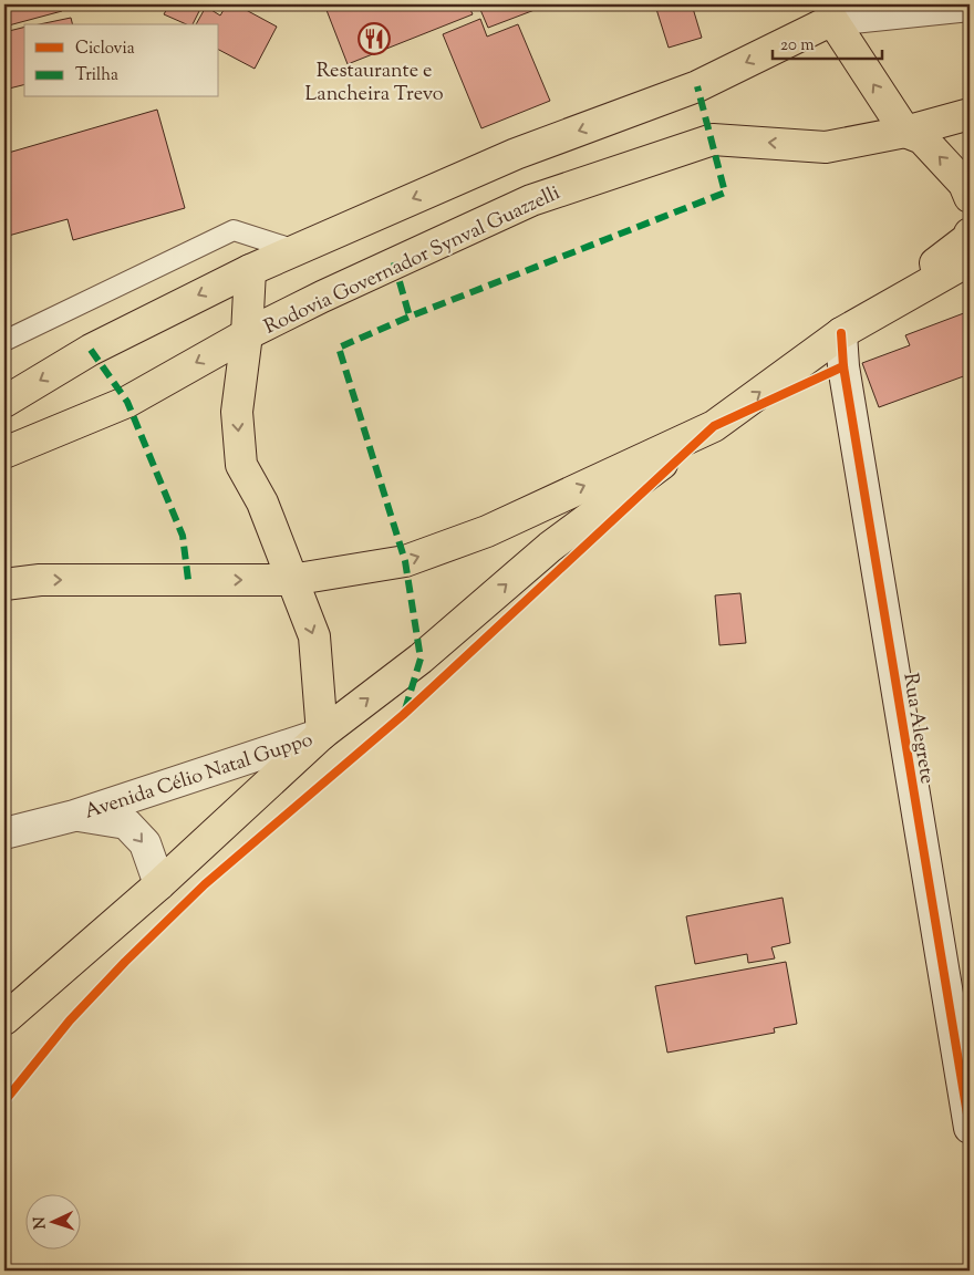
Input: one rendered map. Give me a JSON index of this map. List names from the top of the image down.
{
  "streets": {
    "main road": ["Rodovia Governador Synval Guazzelli"],
    "street": ["Rua Alegrete", "Avenida Célio Natal Guppo"]
  },
  "places": {
    "restaurant": ["Restaurante e Lancheira Trevo"]
  },
  "legend": ["Ciclovia", "Trilha"],
  "scale_bar": "20 m",
  "north": "left"
}
